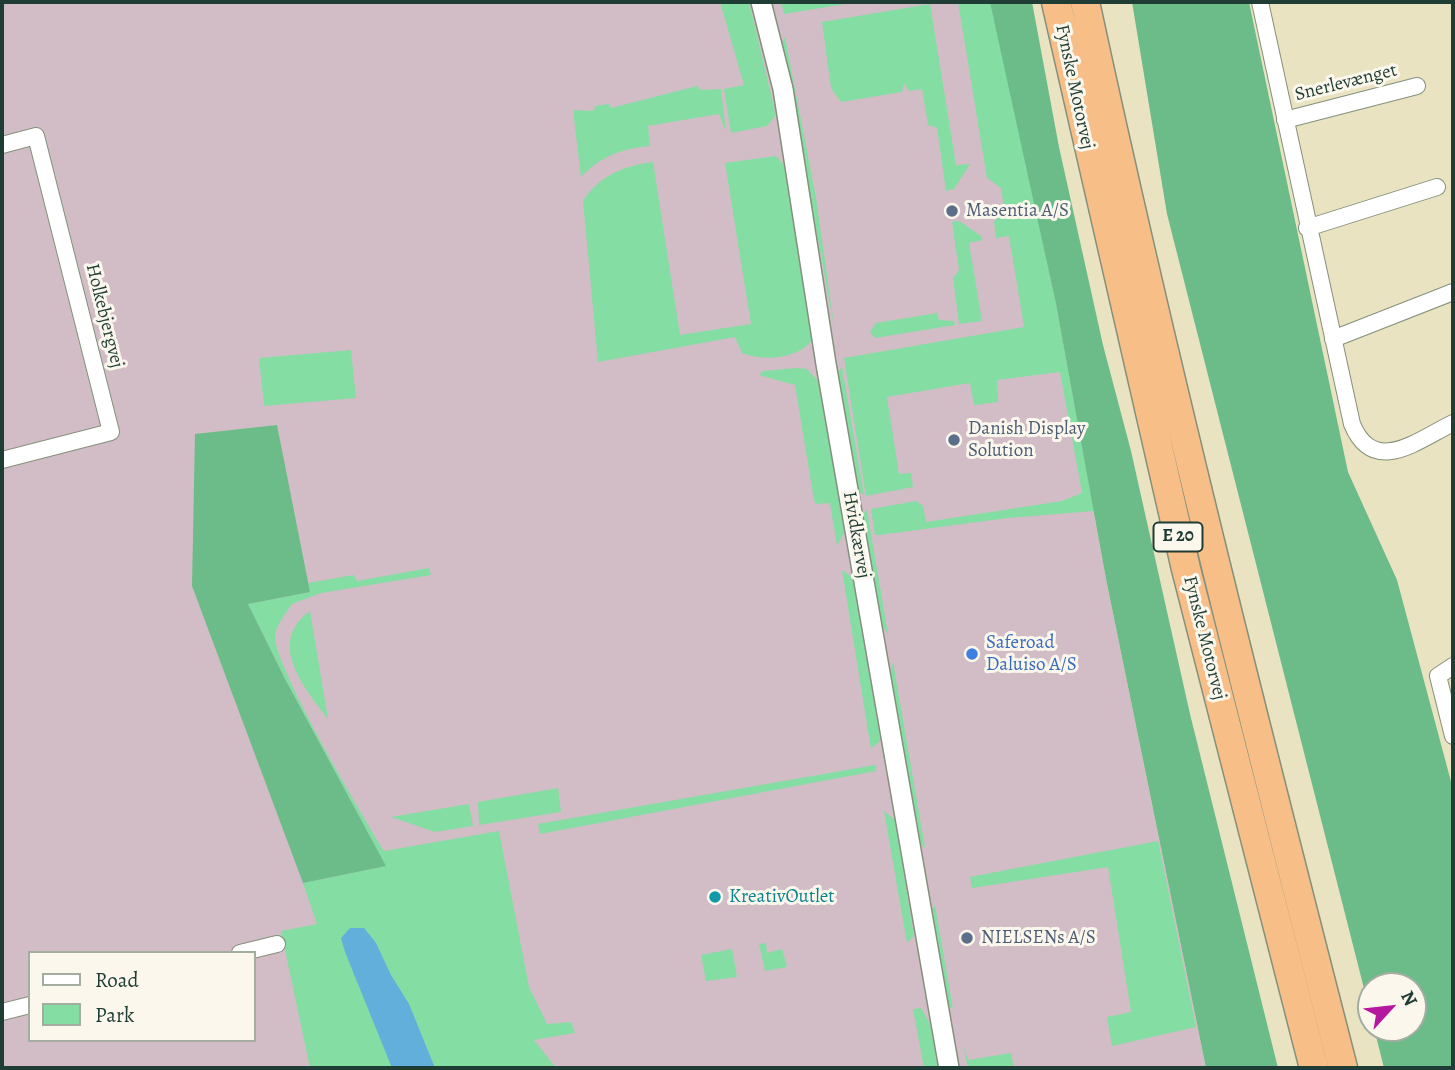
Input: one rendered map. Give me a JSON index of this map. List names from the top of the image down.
{
  "streets": {
    "highway": ["Fynske Motorvej", "E 20"],
    "street": ["Snerlevænget", "Holkebjergvej", "Hvidkærvej"]
  },
  "places": [
    "Masentia A/S",
    "Danish Display Solution",
    "Saferoad Daluiso A/S",
    "KreativOutlet",
    "NIELSENs A/S"
  ],
  "legend": ["Road", "Park"],
  "north": "top right"
}
